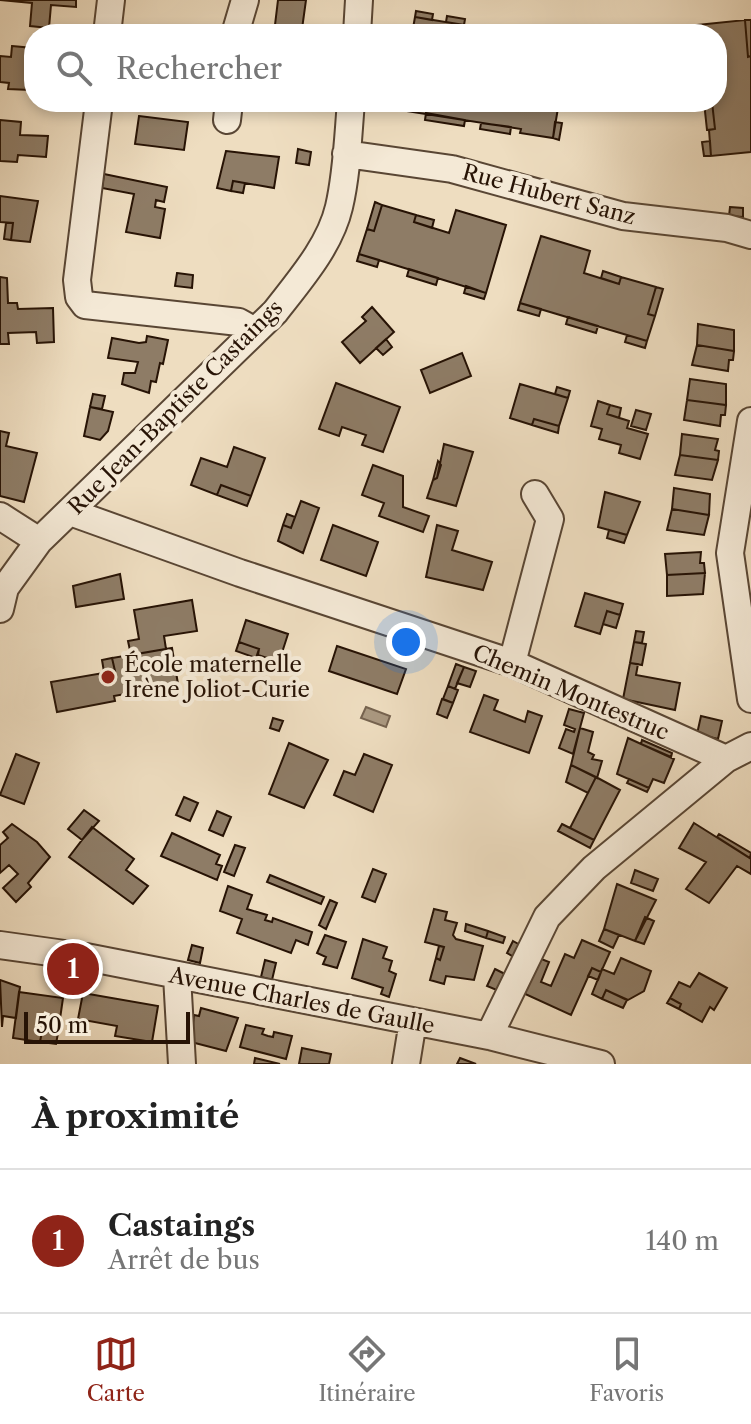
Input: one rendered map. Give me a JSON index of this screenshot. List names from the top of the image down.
{
  "streets": {
    "street": [
      "Rue Hubert Sanz",
      "Rue Jean-Baptiste Castaings",
      "Chemin Montestruc",
      "Avenue Charles de Gaulle"
    ]
  },
  "crossings": [
    ["Rue Hubert Sanz", "Rue Jean-Baptiste Castaings"],
    ["Rue Jean-Baptiste Castaings", "Chemin Montestruc"]
  ],
  "places": ["École maternelle Irène Joliot-Curie"],
  "scale_bar": "50 m",
  "page": {
    "search": "Rechercher",
    "pins": "1",
    "scale": "50 m",
    "heading": "À proximité",
    "list": [
      {
        "mark": "1",
        "name": "Castaings",
        "note": "Arrêt de bus",
        "value": "140 m"
      }
    ],
    "nav": ["Carte", "Itinéraire", "Favoris"]
  }
}
